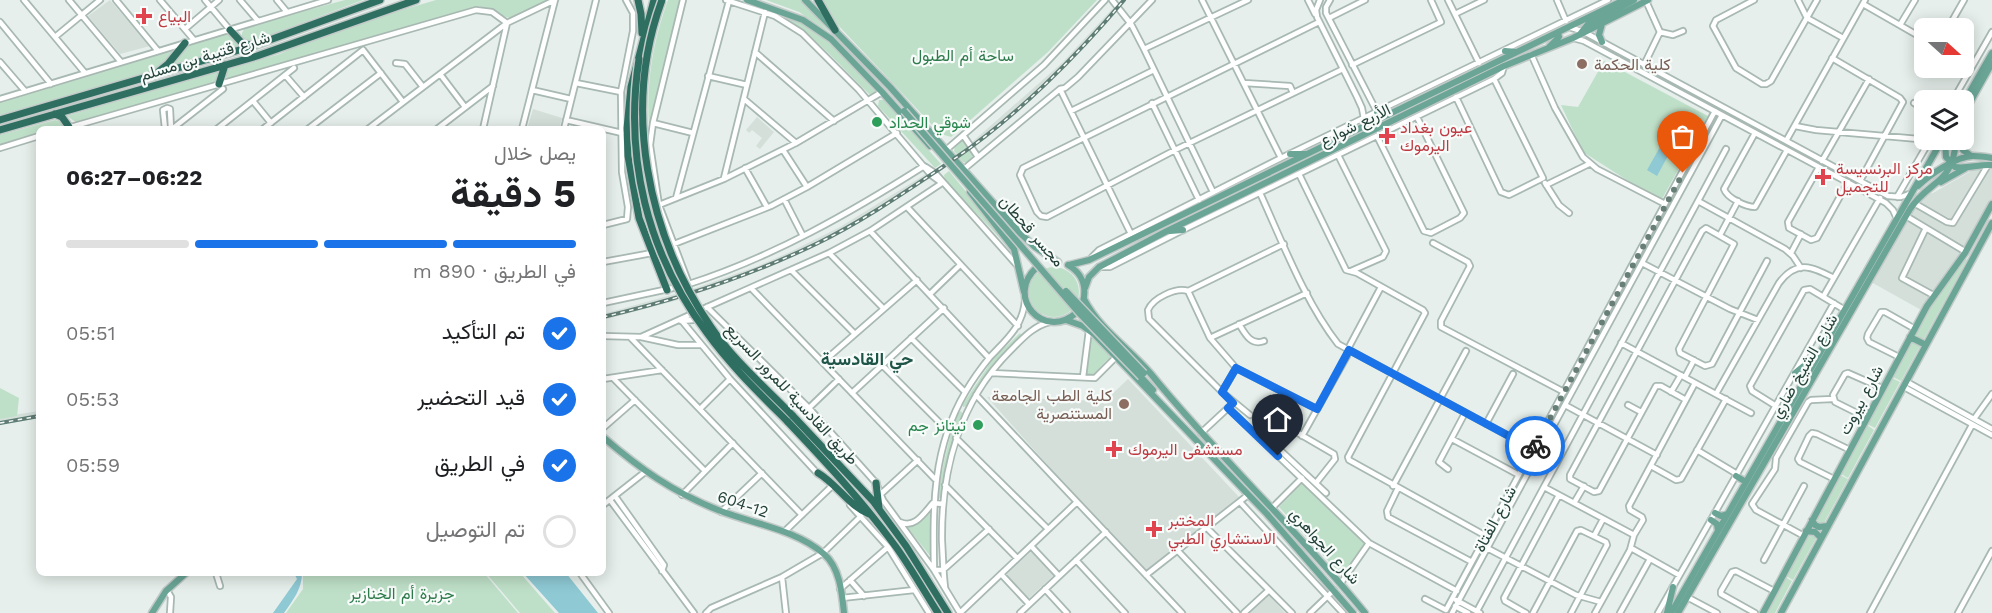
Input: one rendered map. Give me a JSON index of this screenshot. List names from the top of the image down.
{
  "streets": {
    "highway": ["شارع قتيبة بن مسلم", "طريق القادسية للمرور السريع"],
    "main road": [
      "الأربع شوارع",
      "مجسر قحطان",
      "شارع الشيخ ضاري",
      "شارع بيروت",
      "604-12",
      "شارع الجواهري"
    ],
    "street": ["شارع الفتاة"]
  },
  "crossings": [
    ["مجسر قحطان", "شارع الجواهري"]
  ],
  "districts": ["حي القادسية"],
  "parks": ["ساحة أم الطبول", "جزيرة أم الخنازير"],
  "places": {
    "health": [
      "البياع",
      "عيون بغداد اليرموك",
      "مركز البرنسيسة للتجميل",
      "مستشفى اليرموك",
      "المختبر الاستشاري الطبي"
    ],
    "other": [
      "كلية الحكمة",
      "شوقي الحداد",
      "كلية الطب الجامعة المستنصرية",
      "تيتانز جم"
    ]
  },
  "north": "right",
  "page": {
    "heading": ["5 دقيقة", "يصل خلال", "06:22–06:27"],
    "bar": "في الطريق · 890 m",
    "list": [
      ["تم التأكيد", "05:51"],
      ["قيد التحضير", "05:53"],
      ["في الطريق", "05:59"],
      "تم التوصيل"
    ]
  }
}
